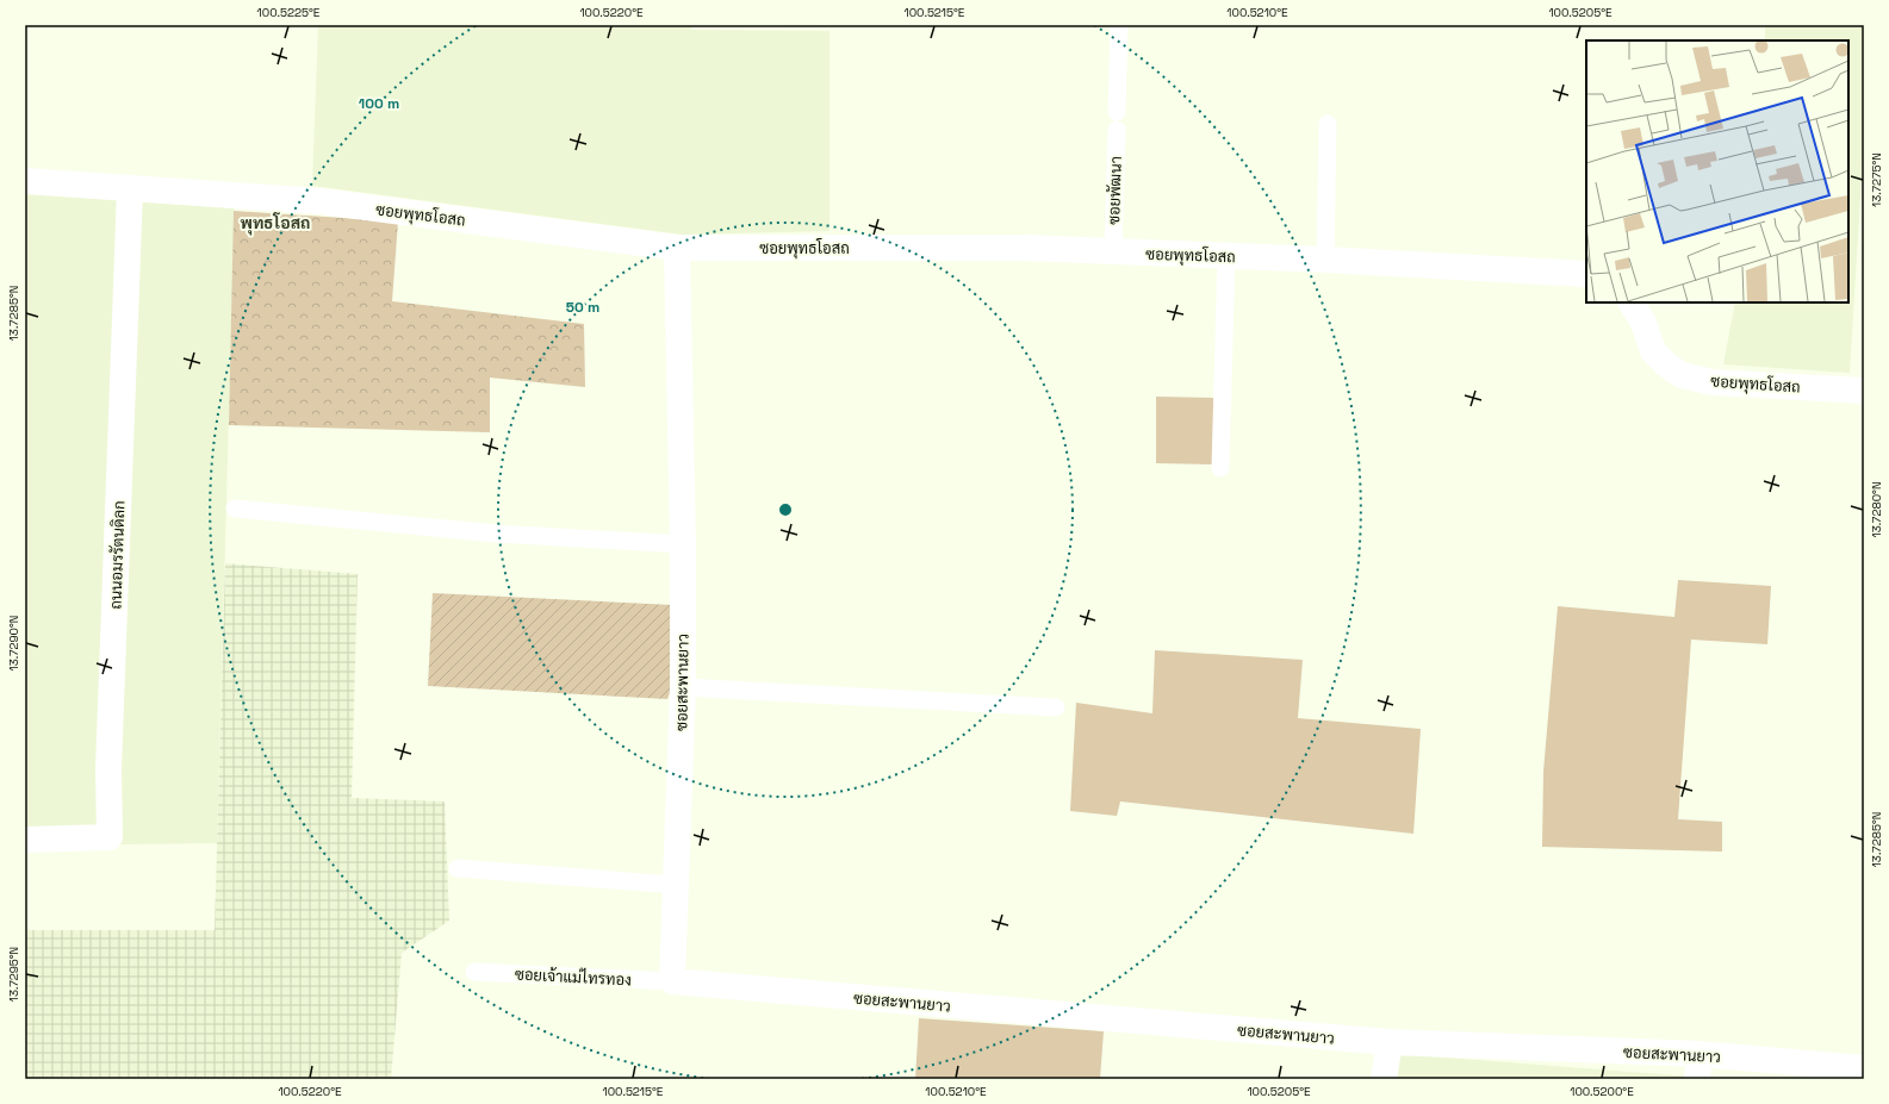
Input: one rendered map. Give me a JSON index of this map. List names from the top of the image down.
{
  "streets": {
    "street": ["ซอยพุทธโอสถ", "ถนนอมรรัตนดิลก", "ซอยสะพานยาว"],
    "lane": ["ซอยพัฒนา", "ซอยเจ้าแม่ไทรทอง"]
  },
  "crossings": [
    ["ซอยพัฒนา", "ซอยพุทธโอสถ"],
    ["ซอยพุทธโอสถ", "ถนนอมรรัตนดิลก"],
    ["ซอยพุทธโอสถ", "ซอยสะพานยาว"],
    ["ซอยสะพานยาว", "ซอยเจ้าแม่ไทรทอง"]
  ],
  "districts": ["พุทธโอสถ"],
  "coordinates": [
    "100.5225°E",
    "100.5220°E",
    "100.5215°E",
    "100.5210°E",
    "100.5205°E",
    "13.7275°N",
    "13.7285°N",
    "13.7280°N",
    "13.7290°N",
    "13.7295°N",
    "100.5200°E"
  ],
  "rings": ["100 m", "50 m"]
}
